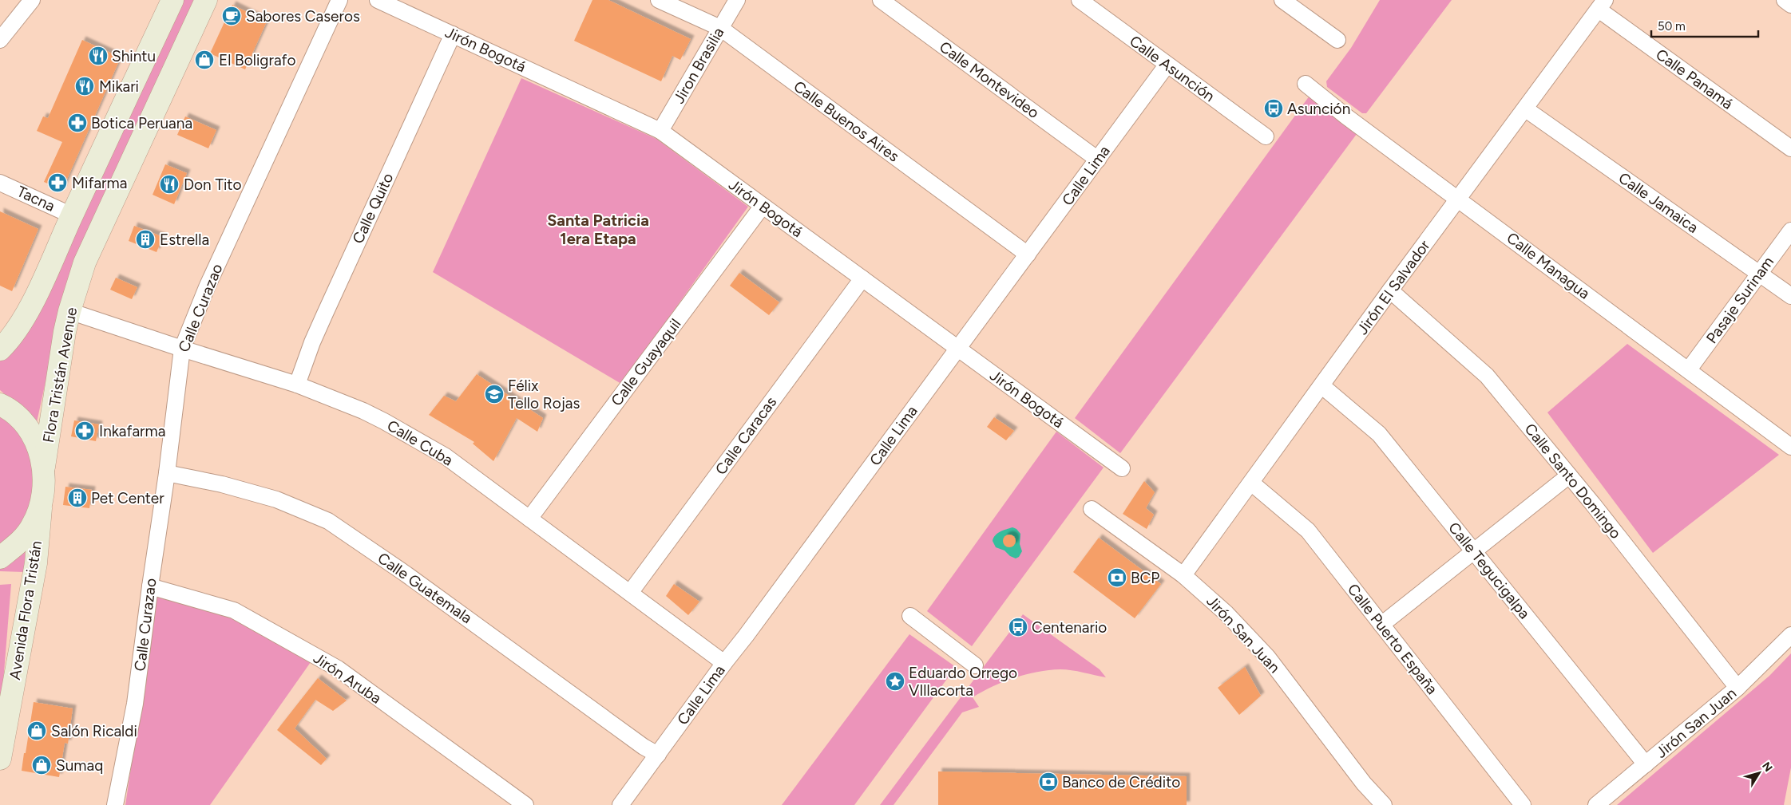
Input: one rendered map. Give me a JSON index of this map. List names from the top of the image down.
{
  "streets": {
    "main road": ["Flora Tristán Avenue", "Avenida Flora Tristán"],
    "street": [
      "Jirón Bogotá",
      "Jiron Brasilia",
      "Calle Asunción",
      "Calle Panamá",
      "Calle Montevideo",
      "Calle Buenos Aires",
      "Calle Lima",
      "Tacna",
      "Calle Jamaica",
      "Calle Quito",
      "Calle Managua",
      "Jirón El Salvador",
      "Pasaje Surinam",
      "Calle Curazao",
      "Calle Guayaquil",
      "Calle Caracas",
      "Calle Cuba",
      "Calle Santo Domingo",
      "Calle Tegucigalpa",
      "Calle Guatemala",
      "Jirón San Juan",
      "Calle Puerto España",
      "Jirón Aruba"
    ]
  },
  "crossings": [
    ["Jirón Bogotá", "Jiron Brasilia"],
    ["Jirón Bogotá", "Calle Lima"],
    ["Jirón Bogotá", "Calle Quito"],
    ["Jirón Bogotá", "Calle Guayaquil"],
    ["Jirón Bogotá", "Calle Caracas"],
    ["Jiron Brasilia", "Calle Buenos Aires"],
    ["Calle Asunción", "Calle Lima"],
    ["Calle Panamá", "Jirón El Salvador"],
    ["Calle Montevideo", "Calle Lima"],
    ["Calle Buenos Aires", "Calle Lima"],
    ["Calle Lima", "Calle Cuba"],
    ["Calle Lima", "Calle Guatemala"],
    ["Calle Jamaica", "Jirón El Salvador"],
    ["Calle Jamaica", "Pasaje Surinam"],
    ["Calle Quito", "Calle Cuba"],
    ["Calle Managua", "Jirón El Salvador"],
    ["Calle Managua", "Pasaje Surinam"],
    ["Jirón El Salvador", "Calle Santo Domingo"],
    ["Jirón El Salvador", "Calle Tegucigalpa"],
    ["Jirón El Salvador", "Jirón San Juan"],
    ["Jirón El Salvador", "Calle Puerto España"],
    ["Calle Curazao", "Calle Cuba"],
    ["Calle Curazao", "Calle Guatemala"],
    ["Calle Curazao", "Jirón Aruba"],
    ["Calle Guayaquil", "Calle Cuba"],
    ["Flora Tristán Avenue", "Calle Cuba"],
    ["Calle Caracas", "Calle Cuba"],
    ["Calle Santo Domingo", "Jirón San Juan"],
    ["Calle Tegucigalpa", "Jirón San Juan"]
  ],
  "districts": ["Santa Patricia 1era Etapa"],
  "places": {
    "cafe": ["Sabores Caseros"],
    "restaurant": ["Shintu", "Mikari", "Don Tito"],
    "shop": ["El Boligrafo", "Salón Ricaldi", "Sumaq"],
    "bus stop": ["Asunción", "Centenario"],
    "pharmacy": ["Botica Peruana", "Mifarma", "Inkafarma"],
    "building": ["Estrella", "Pet Center"],
    "school or university": ["Félix Tello Rojas"],
    "bank": ["BCP", "Banco de Crédito"],
    "place": ["Eduardo Orrego VIllacorta"]
  },
  "scale_bar": "50 m",
  "north": "top right"
}
